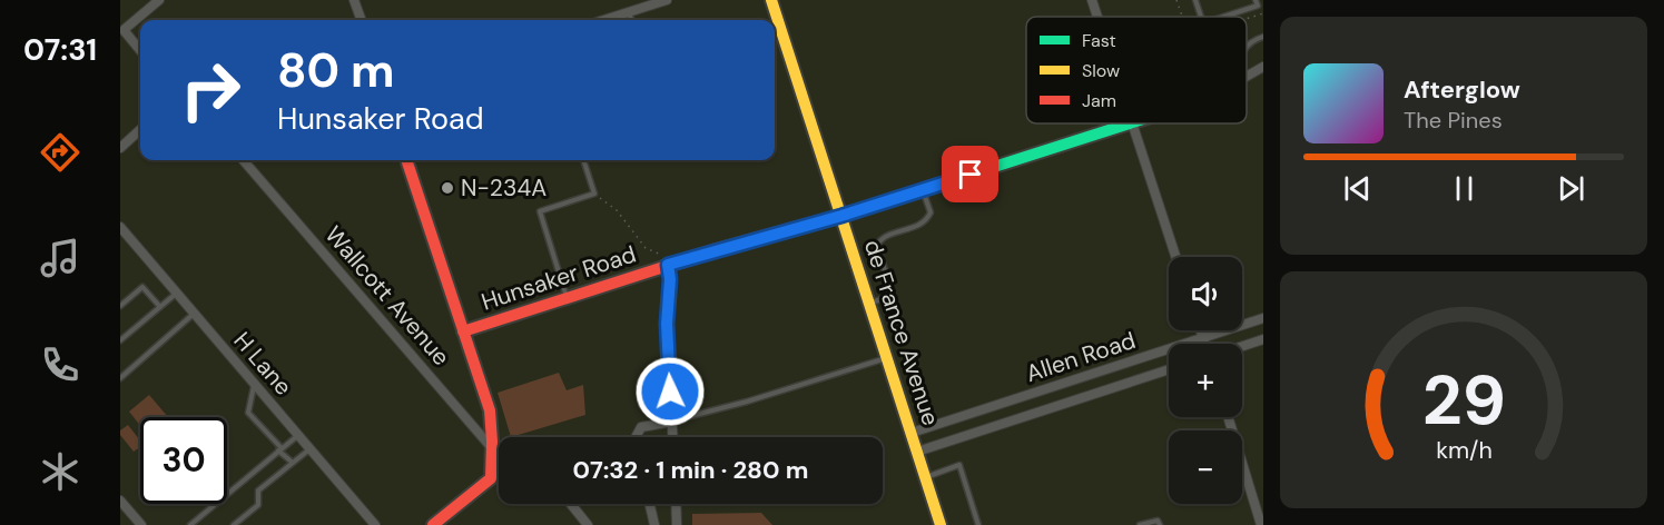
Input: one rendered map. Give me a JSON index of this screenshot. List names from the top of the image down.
{
  "streets": {
    "street": [
      "Hunsaker Road",
      "Wallcott Avenue",
      "de France Avenue",
      "Allen Road",
      "H Lane"
    ]
  },
  "crossings": [
    ["Hunsaker Road", "de France Avenue"],
    ["de France Avenue", "Allen Road"]
  ],
  "places": ["N-234A"],
  "legend": ["Fast", "Slow", "Jam"],
  "page": {
    "tabs": "07:31",
    "turn": ["80 m", "Hunsaker Road"],
    "song": ["Afterglow", "The Pines"],
    "map_buttons": ["+", "−"],
    "limit": "30",
    "trip": "07:32 · 1 min · 280 m",
    "gauge": ["29", "km/h"]
  }
}
